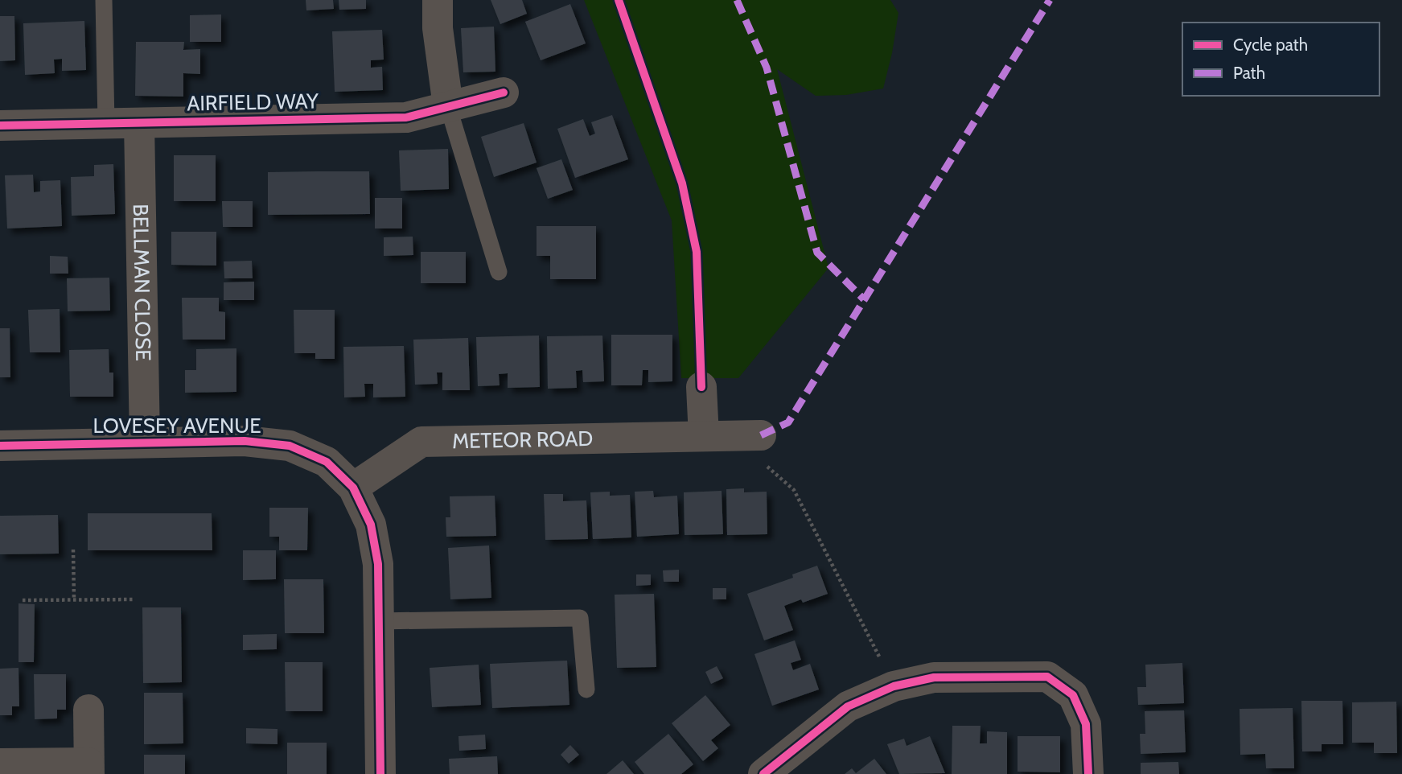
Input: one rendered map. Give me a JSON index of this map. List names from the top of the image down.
{
  "streets": {
    "street": [
      "AIRFIELD WAY",
      "BELLMAN CLOSE",
      "LOVESEY AVENUE",
      "METEOR ROAD"
    ]
  },
  "crossings": [
    ["AIRFIELD WAY", "BELLMAN CLOSE"],
    ["BELLMAN CLOSE", "LOVESEY AVENUE"],
    ["LOVESEY AVENUE", "METEOR ROAD"]
  ],
  "legend": ["Cycle path", "Path"]
}
